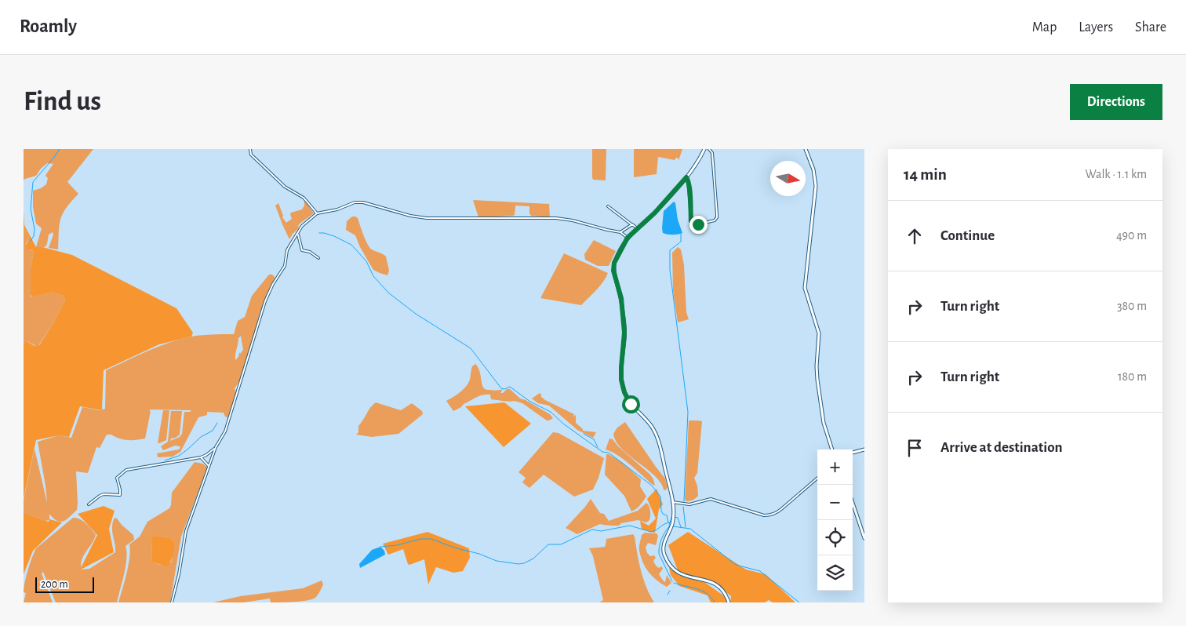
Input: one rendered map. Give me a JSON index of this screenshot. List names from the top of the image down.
{
  "scale_bar": "200 m",
  "north": "right",
  "page": {
    "header": "Roamly",
    "nav": ["Map", "Layers", "Share"],
    "buttons": "Directions",
    "title": "Find us",
    "heading": ["14 min", "Walk · 1.1 km"],
    "list": [
      ["Continue", "490 m"],
      ["Turn right", "380 m"],
      ["Turn right", "180 m"],
      "Arrive at destination"
    ],
    "map_buttons": ["+", "−"],
    "scale": "200 m"
  }
}
